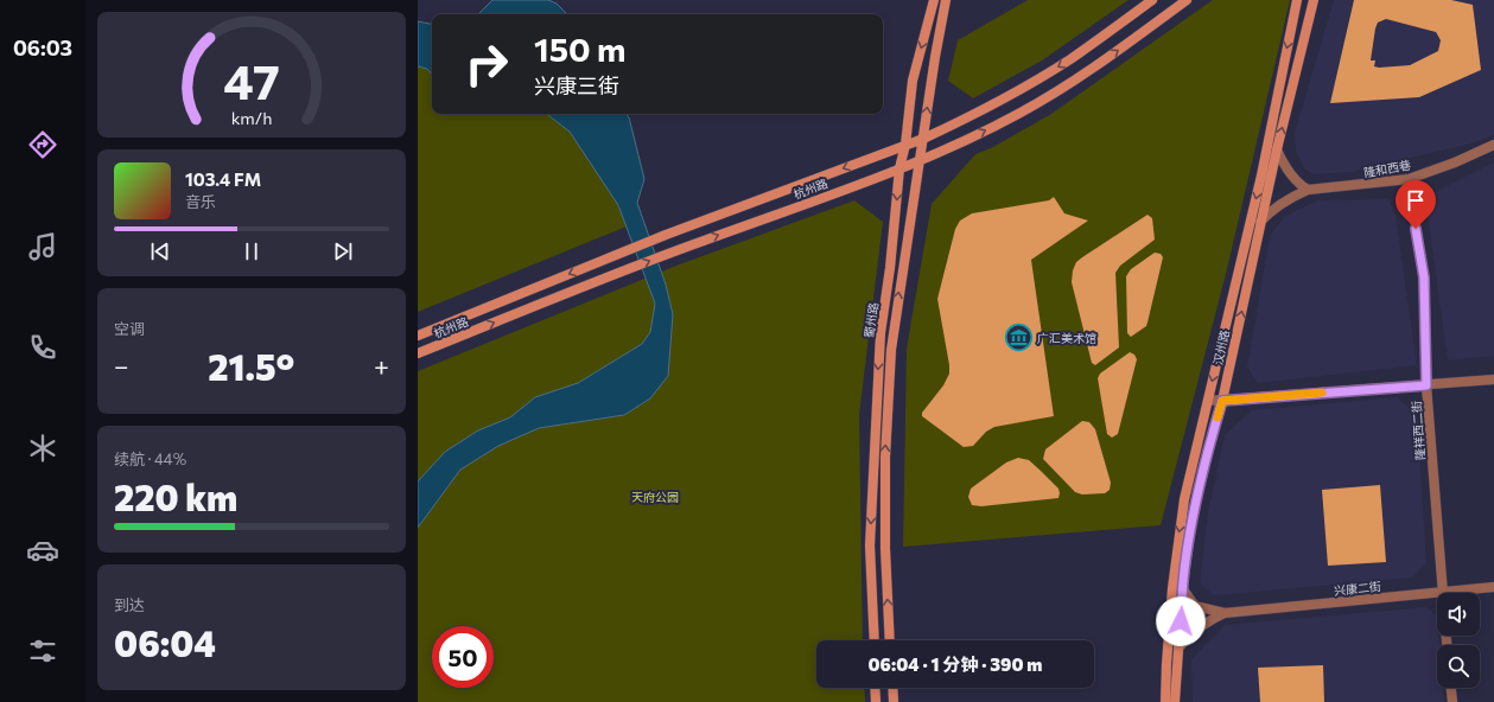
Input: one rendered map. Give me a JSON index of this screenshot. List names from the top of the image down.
{
  "streets": {
    "main road": ["杭州路", "蜀州路", "汉州路"],
    "street": ["隆和西巷", "隆祥西二街", "兴康二街"]
  },
  "crossings": [
    ["隆和西巷", "汉州路"],
    ["隆和西巷", "隆祥西二街"],
    ["杭州路", "蜀州路"],
    ["隆祥西二街", "兴康二街"]
  ],
  "parks": ["天府公园"],
  "places": {
    "museum": ["广汇美术馆"]
  },
  "page": {
    "tabs": "06:03",
    "turn": ["150 m", "兴康三街"],
    "song": ["103.4 FM", "音乐"],
    "tile": [
      "空调",
      ["续航 · 44%", "220 km"],
      ["到达", "06:04"]
    ],
    "heat": ["−", "21.5°", "+"],
    "limit": "50",
    "trip": "06:04 · 1 分钟 · 390 m",
    "gauge": ["47", "km/h"]
  }
}
